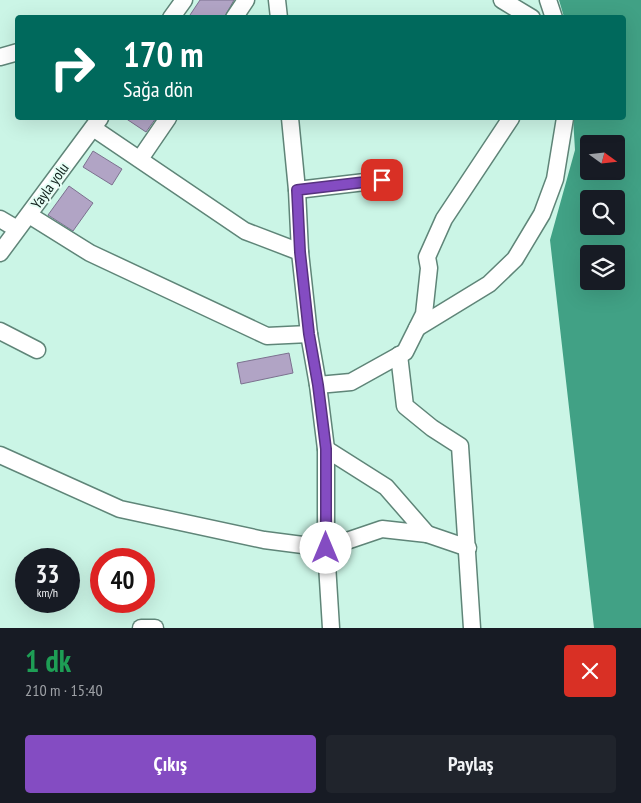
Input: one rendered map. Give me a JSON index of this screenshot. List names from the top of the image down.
{
  "streets": {
    "street": ["Yayla yolu"]
  },
  "north": "right",
  "page": {
    "turn": ["170 m", "Sağa dön"],
    "speed": "33 km/h",
    "limit": "40",
    "heading": ["1 dk", "210 m · 15:40"],
    "buttons": ["Çıkış", "Paylaş"]
  }
}
